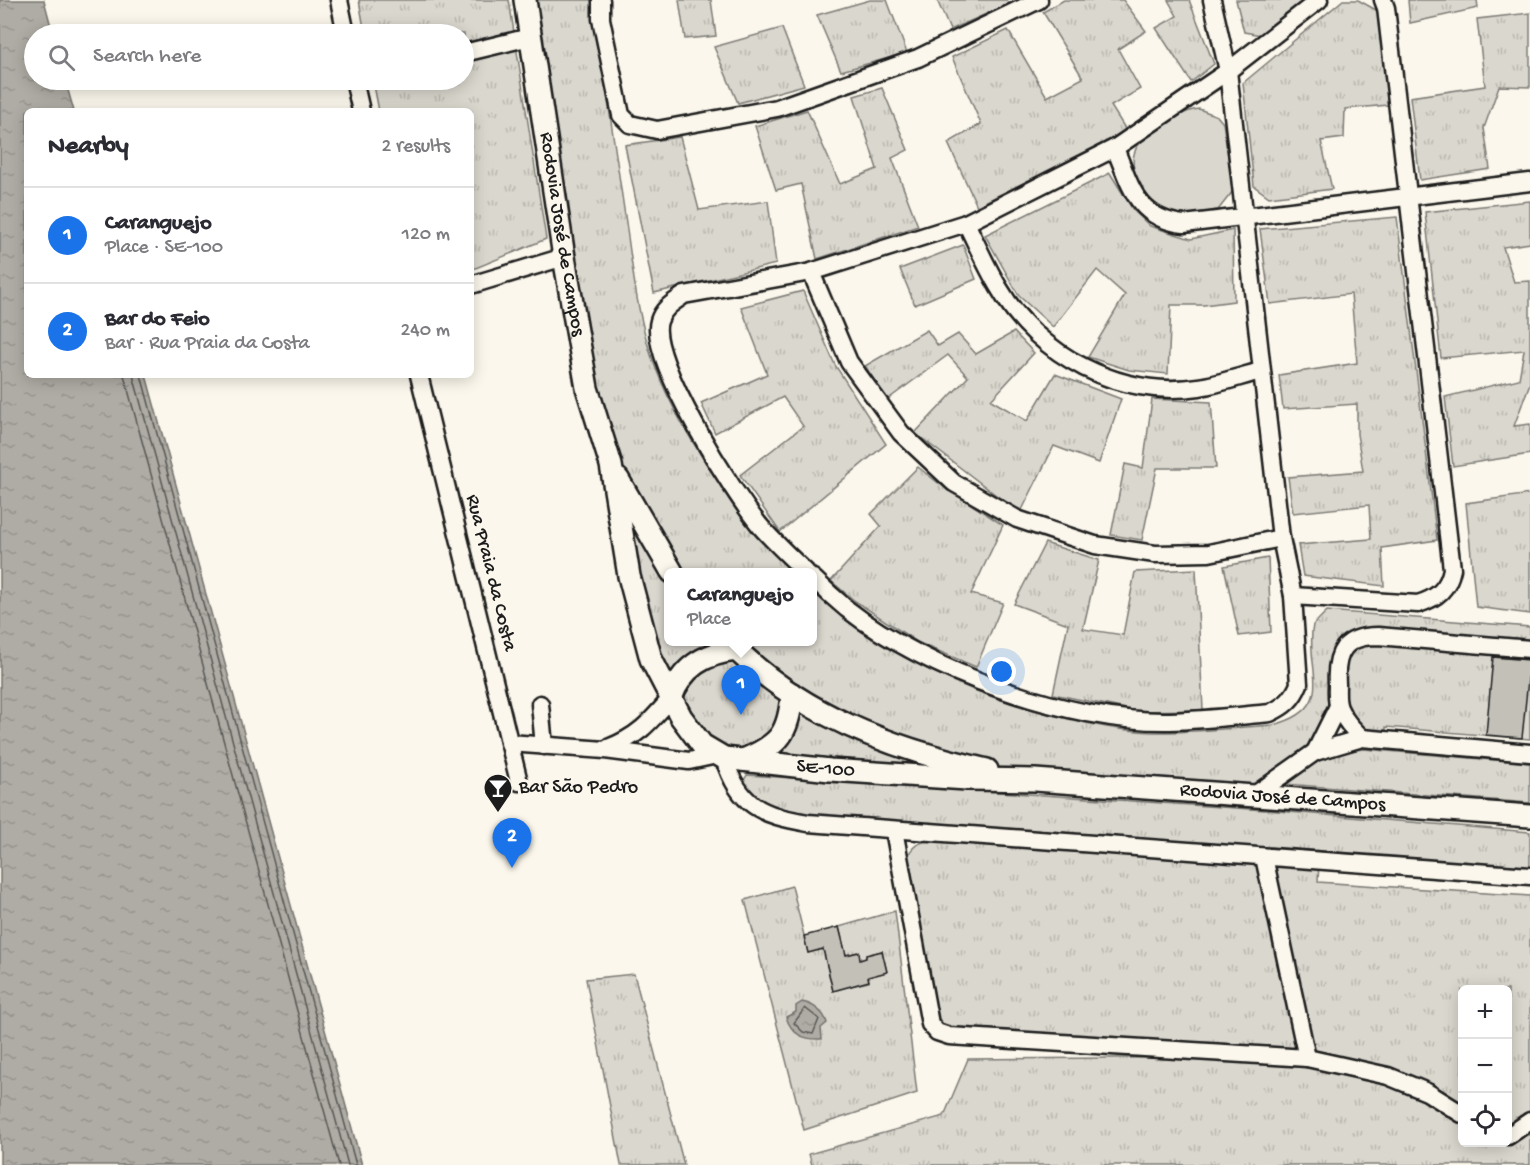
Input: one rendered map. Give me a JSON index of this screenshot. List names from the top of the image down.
{
  "streets": {
    "main road": ["Rodovia José de Campos", "SE-100"],
    "street": ["Rua Praia da Costa"]
  },
  "crossings": [
    ["Rodovia José de Campos", "SE-100"]
  ],
  "places": {
    "bar": ["Bar São Pedro"]
  },
  "page": {
    "search": "Search here",
    "heading": ["Nearby", "2 results"],
    "list": [
      {
        "mark": "1",
        "name": "Caranguejo",
        "note": "Place · SE-100",
        "value": "120 m"
      },
      {
        "mark": "2",
        "name": "Bar do Feio",
        "note": "Bar · Rua Praia da Costa",
        "value": "240 m"
      }
    ],
    "popup": ["Caranguejo", "Place"],
    "pins": ["1", "2"],
    "map_buttons": ["+", "−"]
  }
}
